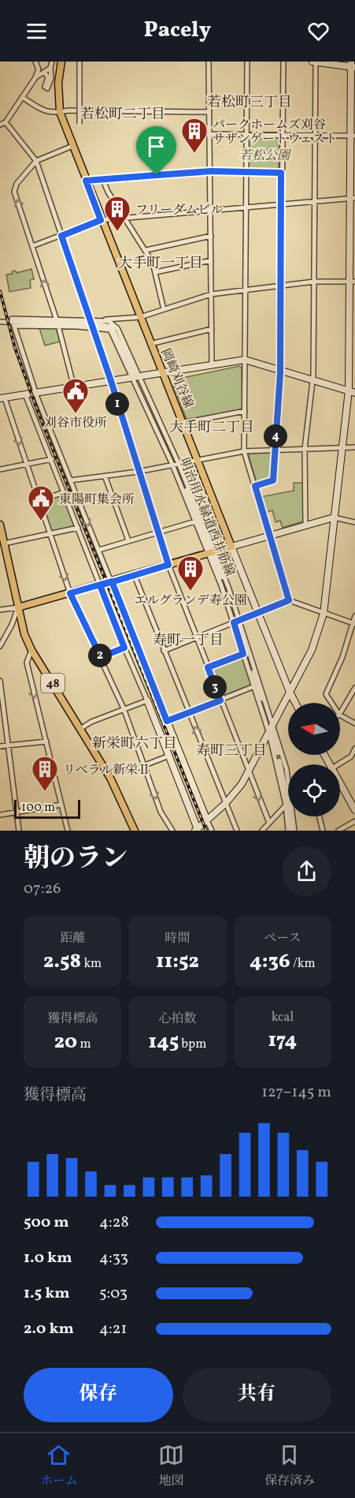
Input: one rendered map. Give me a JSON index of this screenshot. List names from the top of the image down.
{
  "streets": {
    "main road": ["岡崎刈谷線", "48"],
    "street": ["明治用水緑道西井筋線"]
  },
  "districts": [
    "若松町三丁目",
    "若松町二丁目",
    "大手町一丁目",
    "大手町二丁目",
    "寿町一丁目",
    "新栄町六丁目",
    "寿町三丁目"
  ],
  "parks": ["若松公園"],
  "places": {
    "building": [
      "パークホームズ刈谷 サザンゲートウェスト",
      "フリーダムビル",
      "エルグランデ寿公園",
      "リベラル新栄Ⅱ"
    ],
    "public building": ["刈谷市役所", "東陽町集会所"]
  },
  "scale_bar": "100 m",
  "north": "left",
  "page": {
    "header": "Pacely",
    "pins": [
      "1",
      "4",
      "2",
      "3"
    ],
    "scale": "100 m",
    "heading": ["朝のラン", "07:26"],
    "stats": [
      ["距離", "2.58 km"],
      ["時間", "11:52"],
      ["ペース", "4:36 /km"],
      ["獲得標高", "20 m"],
      ["心拍数", "145 bpm"],
      ["kcal", "174"]
    ],
    "chart": ["獲得標高", "127–145 m"],
    "list": [
      {
        "name": "500 m",
        "note": "4:28"
      },
      {
        "name": "1.0 km",
        "note": "4:33"
      },
      {
        "name": "1.5 km",
        "note": "5:03"
      },
      {
        "name": "2.0 km",
        "note": "4:21"
      }
    ],
    "buttons": ["保存", "共有"],
    "tabs": ["ホーム", "地図", "保存済み"]
  }
}
